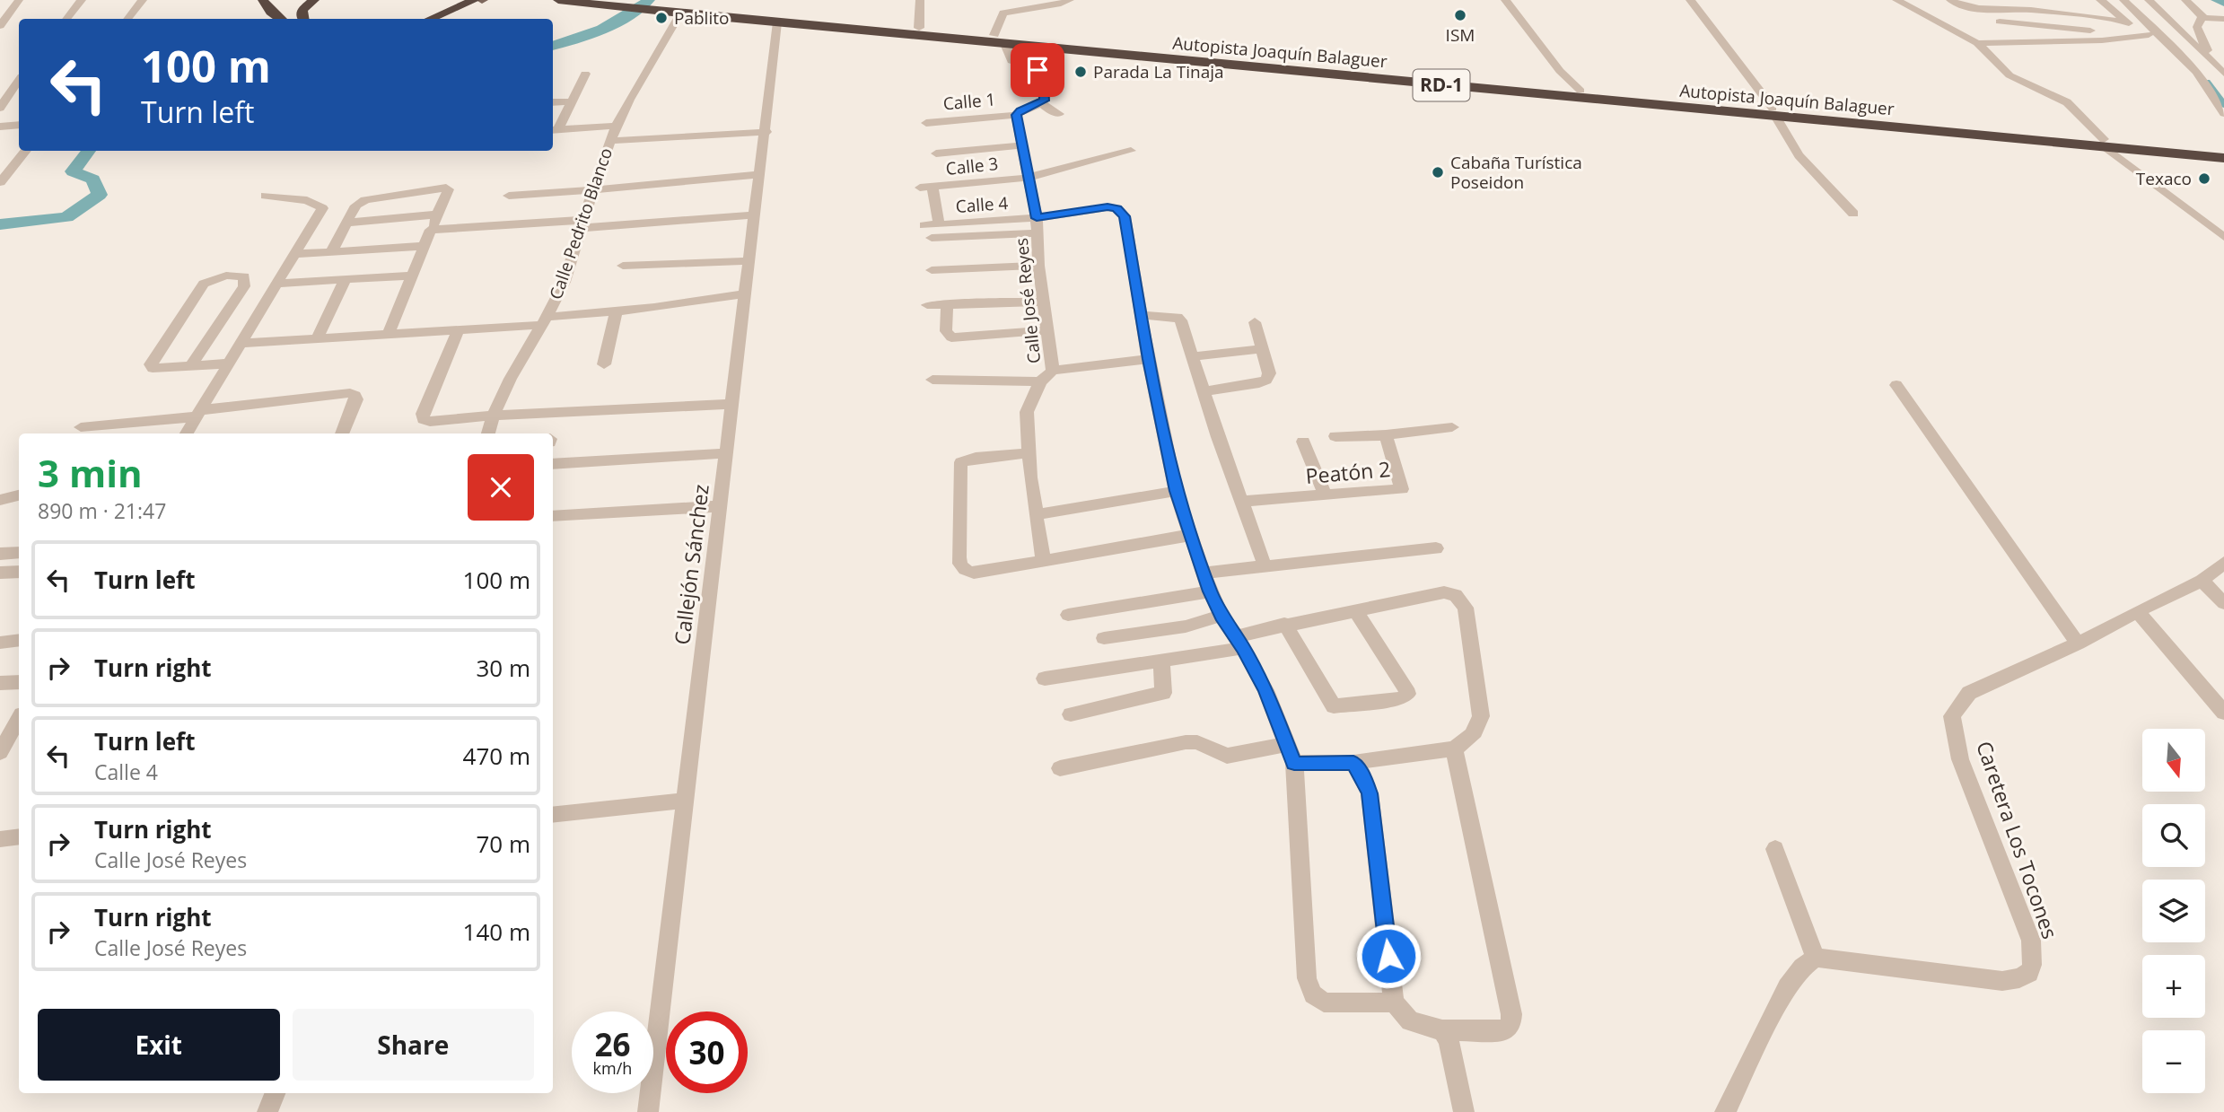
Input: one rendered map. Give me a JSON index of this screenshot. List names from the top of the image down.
{
  "streets": {
    "highway": ["Autopista Joaquín Balaguer", "RD-1"],
    "street": [
      "Calle 1",
      "Calle 3",
      "Calle 4",
      "Calle Pedrito Blanco",
      "Calle José Reyes",
      "Peatón 2",
      "Callejón Sánchez",
      "Caretera Los Tocones"
    ]
  },
  "crossings": [
    ["Autopista Joaquín Balaguer", "Calle Pedrito Blanco"],
    ["Autopista Joaquín Balaguer", "Callejón Sánchez"],
    ["Calle 1", "Calle José Reyes"],
    ["Calle 3", "Calle 4"],
    ["Calle 3", "Calle José Reyes"],
    ["Calle 4", "Calle José Reyes"]
  ],
  "places": [
    "ISM",
    "Pablito",
    "Parada La Tinaja",
    "Cabaña Turística Poseidon",
    "Texaco"
  ],
  "north": "bottom",
  "page": {
    "turn": ["100 m", "Turn left"],
    "heading": ["3 min", "890 m · 21:47"],
    "list": [
      {
        "name": "Turn left",
        "value": "100 m"
      },
      {
        "name": "Turn right",
        "value": "30 m"
      },
      {
        "name": "Turn left",
        "note": "Calle 4",
        "value": "470 m"
      },
      {
        "name": "Turn right",
        "note": "Calle José Reyes",
        "value": "70 m"
      },
      {
        "name": "Turn right",
        "note": "Calle José Reyes",
        "value": "140 m"
      }
    ],
    "map_buttons": ["+", "−"],
    "buttons": ["Exit", "Share"],
    "speed": "26 km/h",
    "limit": "30"
  }
}
